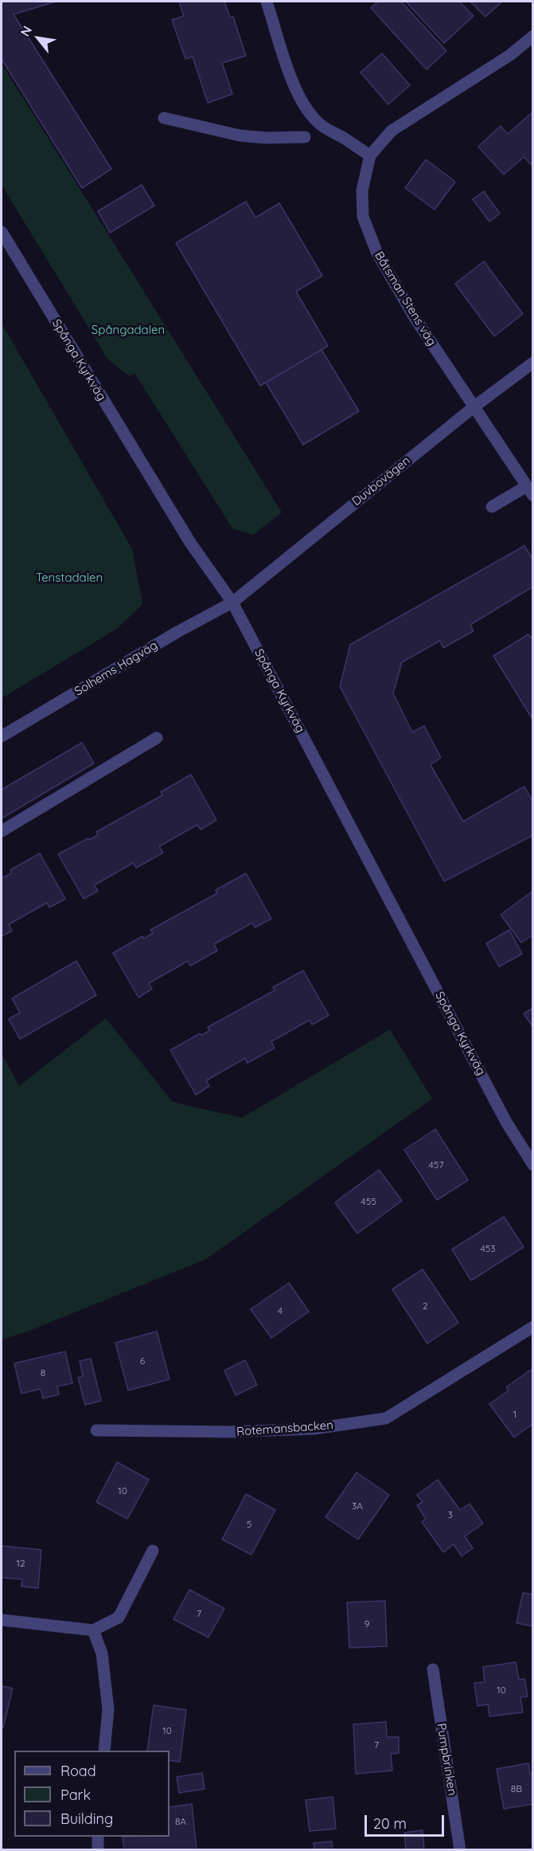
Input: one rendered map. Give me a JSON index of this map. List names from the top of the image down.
{
  "streets": {
    "street": [
      "Båtsman Stens väg",
      "Spånga Kyrkväg",
      "Duvbovägen",
      "Solhems Hagväg",
      "Rotemansbacken",
      "Pumpbrinken"
    ]
  },
  "crossings": [
    ["Båtsman Stens väg", "Duvbovägen"],
    ["Spånga Kyrkväg", "Duvbovägen"],
    ["Spånga Kyrkväg", "Solhems Hagväg"],
    ["Duvbovägen", "Solhems Hagväg"]
  ],
  "parks": ["Spångadalen", "Tenstadalen"],
  "house_numbers": [
    "457",
    "455",
    "453",
    "2",
    "4",
    "6",
    "8",
    "1",
    "10",
    "3A",
    "3",
    "5",
    "12",
    "7",
    "9",
    "10",
    "10",
    "7",
    "8B",
    "8A"
  ],
  "legend": ["Road", "Park", "Building"],
  "scale_bar": "20 m",
  "north": "top left"
}
